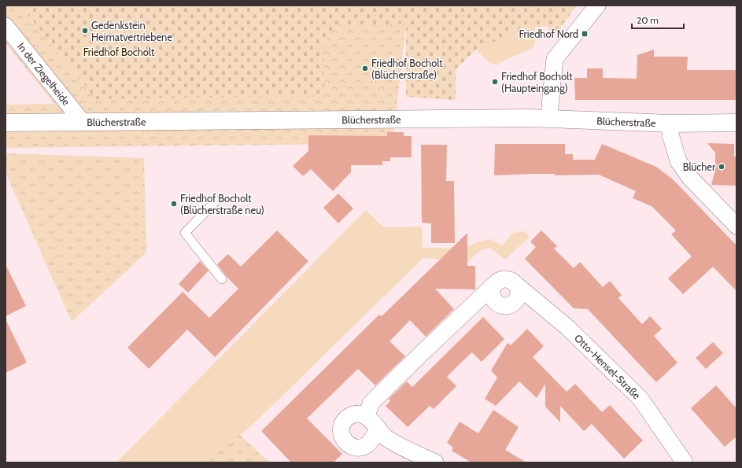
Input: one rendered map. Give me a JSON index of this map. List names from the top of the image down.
{
  "streets": {
    "street": ["In der Ziegelheide", "Blücherstraße", "Otto-Hensel-Straße"]
  },
  "crossings": [
    ["In der Ziegelheide", "Blücherstraße"]
  ],
  "parks": ["Friedhof Bocholt"],
  "places": {
    "other": [
      "Gedenkstein Heimatvertriebene",
      "Friedhof Bocholt (Blücherstraße)",
      "Friedhof Bocholt (Haupteingang)",
      "Blücher",
      "Friedhof Bocholt (Blücherstraße neu)"
    ],
    "transit": ["Friedhof Nord"]
  },
  "scale_bar": "20 m"
}
